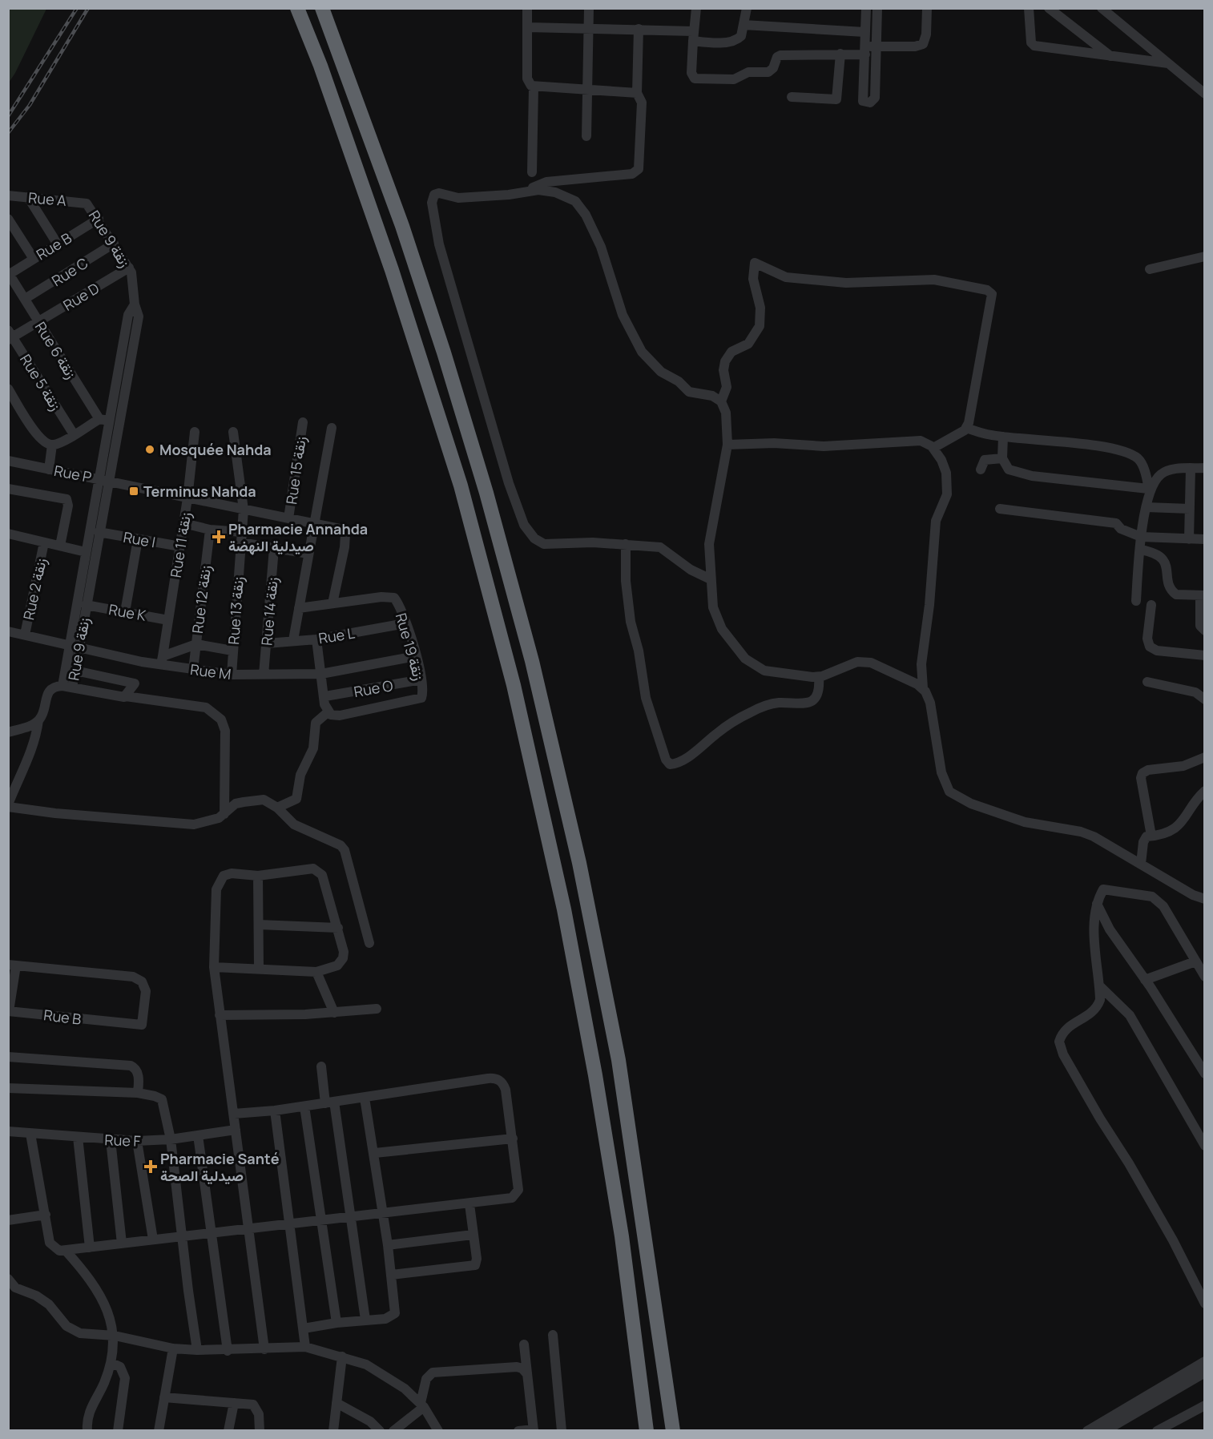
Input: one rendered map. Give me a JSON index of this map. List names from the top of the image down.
{
  "streets": {
    "street": [
      "Rue A",
      "Rue 9 زنقة",
      "Rue B",
      "Rue C",
      "Rue D",
      "Rue 6 زنقة",
      "Rue 5 زنقة",
      "Rue 15 زنقة",
      "Rue P",
      "Rue I",
      "Rue 11 زنقة",
      "Rue 2 زنقة",
      "Rue 12 زنقة",
      "Rue 13 زنقة",
      "Rue 14 زنقة",
      "Rue K",
      "Rue L",
      "Rue 19 زنقة",
      "Rue M",
      "Rue O",
      "Rue F"
    ]
  },
  "crossings": [
    ["Rue A", "Rue 9 زنقة"],
    ["Rue 9 زنقة", "Rue B"],
    ["Rue 9 زنقة", "Rue C"],
    ["Rue 9 زنقة", "Rue D"],
    ["Rue 9 زنقة", "Rue 6 زنقة"],
    ["Rue 9 زنقة", "Rue P"],
    ["Rue 9 زنقة", "Rue I"],
    ["Rue 9 زنقة", "Rue K"],
    ["Rue 9 زنقة", "Rue M"],
    ["Rue B", "Rue 6 زنقة"],
    ["Rue C", "Rue 6 زنقة"],
    ["Rue D", "Rue 6 زنقة"],
    ["Rue D", "Rue 5 زنقة"],
    ["Rue 15 زنقة", "Rue P"],
    ["Rue P", "Rue 11 زنقة"],
    ["Rue P", "Rue 13 زنقة"],
    ["Rue P", "Rue 19 زنقة"],
    ["Rue I", "Rue 11 زنقة"],
    ["Rue 11 زنقة", "Rue K"],
    ["Rue 11 زنقة", "Rue M"],
    ["Rue 2 زنقة", "Rue M"],
    ["Rue 12 زنقة", "Rue M"],
    ["Rue 13 زنقة", "Rue M"],
    ["Rue 14 زنقة", "Rue L"],
    ["Rue 14 زنقة", "Rue M"],
    ["Rue L", "Rue 19 زنقة"],
    ["Rue 19 زنقة", "Rue M"],
    ["Rue 19 زنقة", "Rue O"]
  ],
  "places": {
    "other": ["Mosquée Nahda"],
    "transit": ["Terminus Nahda"],
    "health": ["Pharmacie Annahda صيدلية النهضة", "Pharmacie Santé صيدلية الصحة"]
  }
}
